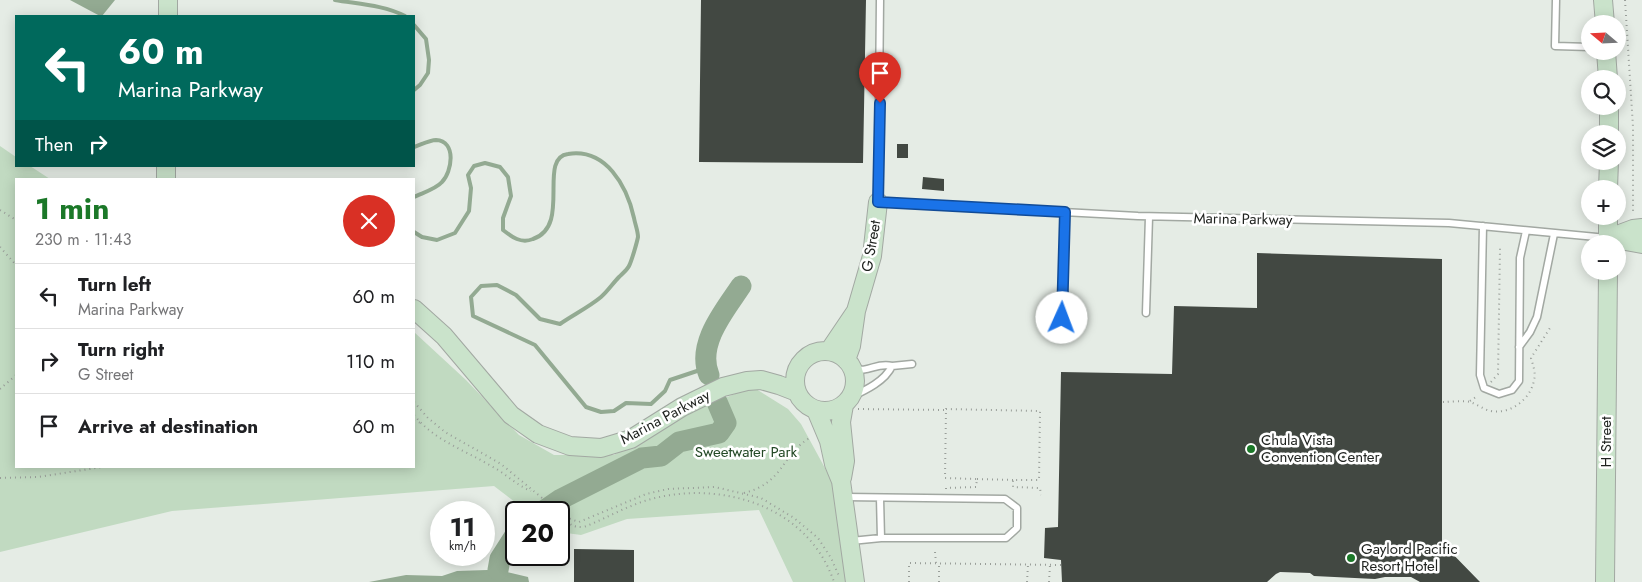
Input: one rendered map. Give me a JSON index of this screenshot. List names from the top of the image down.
{
  "streets": {
    "street": ["Marina Parkway", "G Street", "H Street"]
  },
  "crossings": [
    ["Marina Parkway", "G Street"]
  ],
  "parks": ["Sweetwater Park"],
  "places": ["Chula Vista Convention Center", "Gaylord Pacific Resort Hotel"],
  "north": "left",
  "page": {
    "map_buttons": ["+", "−"],
    "turn": ["60 m", "Marina Parkway"],
    "then": "Then",
    "heading": ["1 min", "230 m · 11:43"],
    "list": [
      {
        "name": "Turn left",
        "note": "Marina Parkway",
        "value": "60 m"
      },
      {
        "name": "Turn right",
        "note": "G Street",
        "value": "110 m"
      },
      {
        "name": "Arrive at destination",
        "value": "60 m"
      }
    ],
    "speed": "11 km/h",
    "limit": "20"
  }
}
